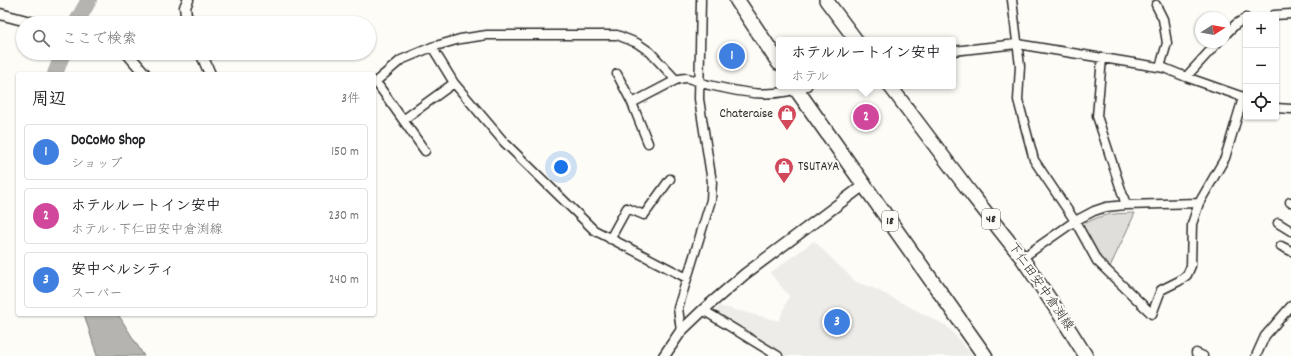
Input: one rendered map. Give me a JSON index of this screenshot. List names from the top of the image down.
{
  "streets": {
    "highway": ["18"],
    "main road": ["48", "下仁田安中倉渕線"]
  },
  "places": {
    "shop": ["Chateraise", "TSUTAYA"]
  },
  "north": "right",
  "page": {
    "map_buttons": ["+", "−"],
    "search": "ここで検索",
    "popup": ["ホテルルートイン安中", "ホテル"],
    "pins": ["1", "2", "3"],
    "heading": ["周辺", "3件"],
    "list": [
      {
        "mark": "1",
        "name": "DoCoMo Shop",
        "note": "ショップ",
        "value": "150 m"
      },
      {
        "mark": "2",
        "name": "ホテルルートイン安中",
        "note": "ホテル · 下仁田安中倉渕線",
        "value": "230 m"
      },
      {
        "mark": "3",
        "name": "安中ベルシティ",
        "note": "スーパー",
        "value": "240 m"
      }
    ]
  }
}
